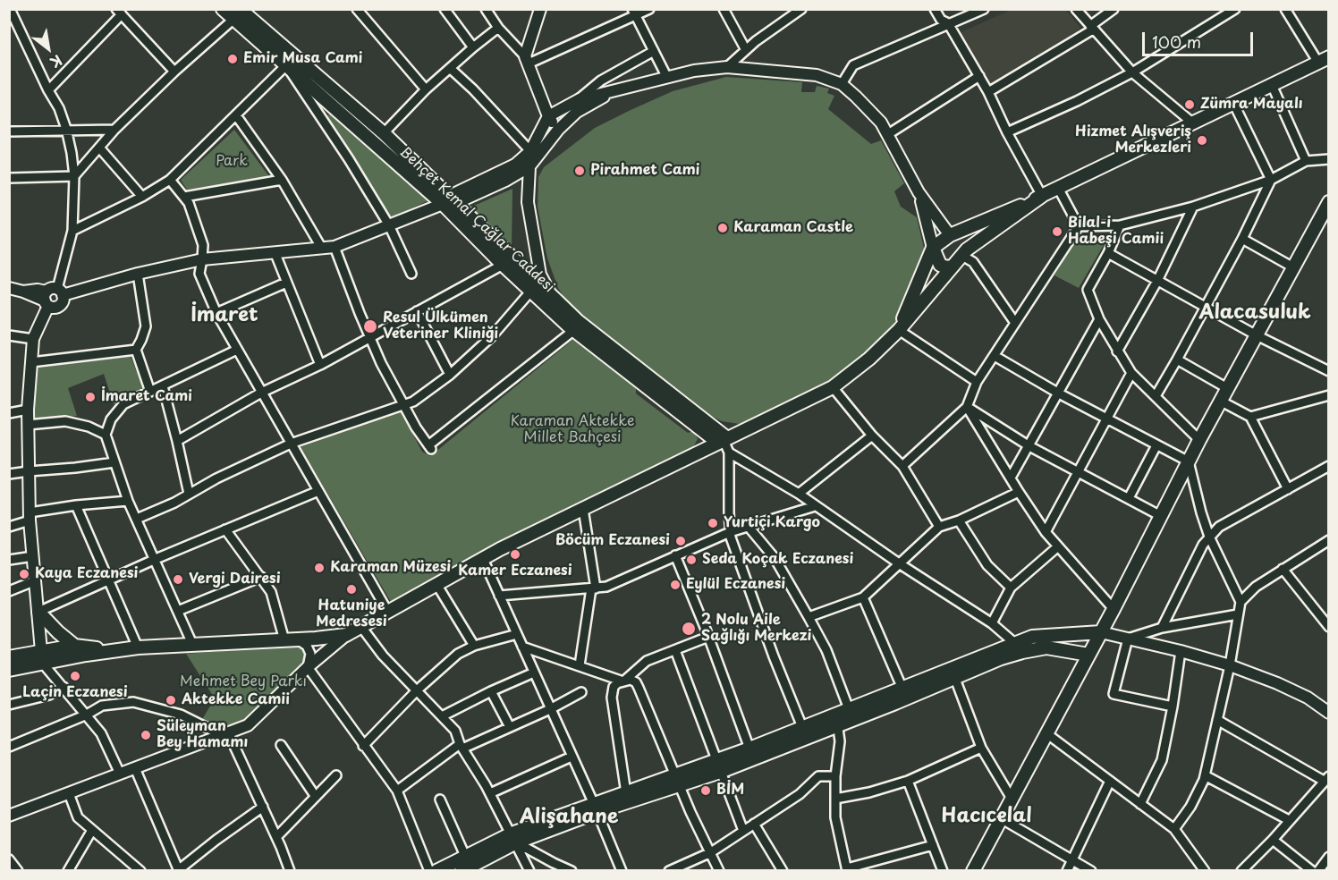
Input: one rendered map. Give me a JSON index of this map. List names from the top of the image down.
{
  "streets": {
    "main road": ["Behçet Kemal Çağlar Caddesi"]
  },
  "districts": [
    "Alacasuluk",
    "İmaret",
    "Hacıcelal",
    "Alişahane"
  ],
  "parks": ["Park", "Karaman Aktekke Millet Bahçesi", "Mehmet Bey Parkı"],
  "places": [
    "Emir Musa Cami",
    "Zümra Mayalı",
    "Hizmet Alışveriş Merkezleri",
    "Pirahmet Cami",
    "Karaman Castle",
    "Bilal-i Habeşi Camii",
    "Resul Ülkümen Veteriner Kliniği",
    "İmaret Cami",
    "Yurtiçi Kargo",
    "Böcüm Eczanesi",
    "Kamer Eczanesi",
    "Seda Koçak Eczanesi",
    "Karaman Müzesi",
    "Kaya Eczanesi",
    "Vergi Dairesi",
    "Eylül Eczanesi",
    "Hatuniye Medresesi",
    "2 Nolu Aile Sağlığı Merkezi",
    "Laçin Eczanesi",
    "Aktekke Camii",
    "Süleyman Bey Hamamı",
    "BİM"
  ],
  "scale_bar": "100 m",
  "north": "bottom right"
}
